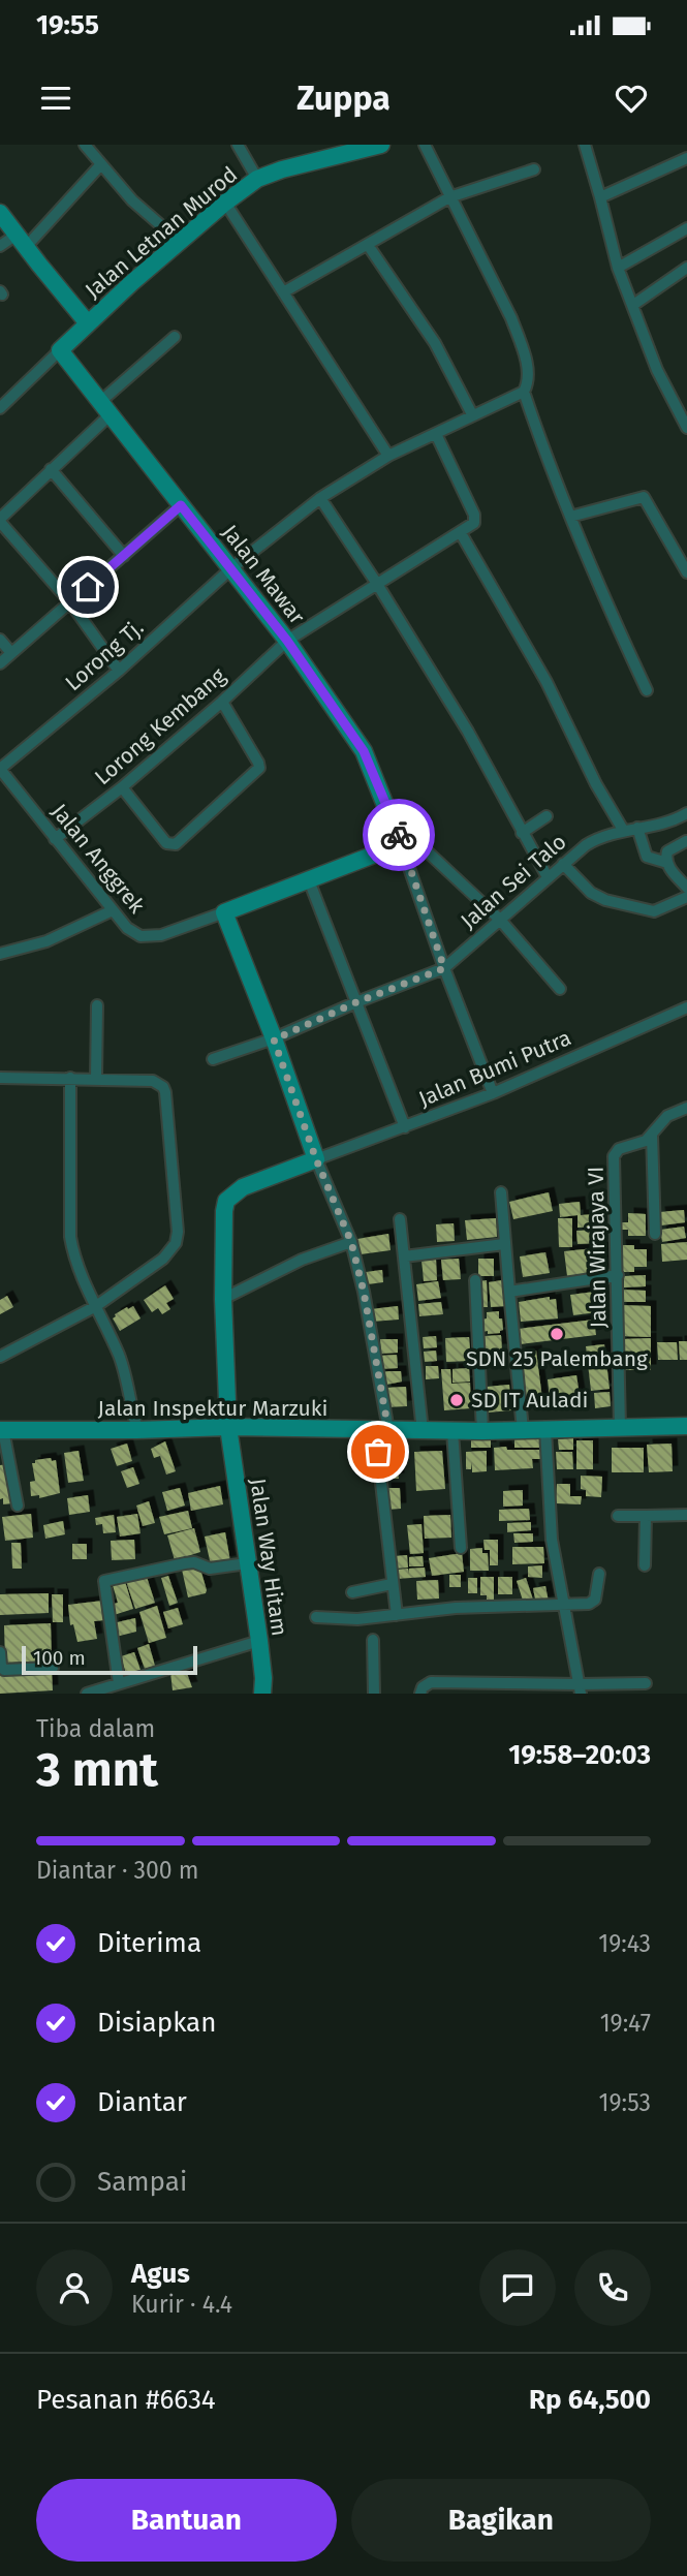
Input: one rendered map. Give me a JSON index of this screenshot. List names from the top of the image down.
{
  "streets": {
    "street": [
      "Jalan Letnan Murod",
      "Jalan Mawar",
      "Lorong Tj.",
      "Lorong Kembang",
      "Jalan Anggrek",
      "Jalan Sei Talo",
      "Jalan Bumi Putra",
      "Jalan Wirajaya VI",
      "Jalan Inspektur Marzuki",
      "Jalan Way Hitam"
    ]
  },
  "crossings": [
    ["Jalan Letnan Murod", "Jalan Mawar"],
    ["Jalan Mawar", "Lorong Tj."],
    ["Jalan Mawar", "Lorong Kembang"],
    ["Lorong Tj.", "Jalan Anggrek"],
    ["Lorong Kembang", "Jalan Anggrek"],
    ["Jalan Bumi Putra", "Jalan Way Hitam"],
    ["Jalan Wirajaya VI", "Jalan Inspektur Marzuki"],
    ["Jalan Inspektur Marzuki", "Jalan Way Hitam"]
  ],
  "places": ["SDN 25 Palembang", "SD IT Auladi"],
  "scale_bar": "100 m",
  "page": {
    "status": "19:55",
    "header": "Zuppa",
    "scale": "100 m",
    "heading": ["3 mnt", "Tiba dalam", "19:58–20:03"],
    "panel": [
      "Agus",
      "Kurir · 4.4",
      "Pesanan #6634",
      "Rp 64,500"
    ],
    "bar": "Diantar · 300 m",
    "list": [
      ["Diterima", "19:43"],
      ["Disiapkan", "19:47"],
      ["Diantar", "19:53"],
      "Sampai"
    ],
    "buttons": ["Bantuan", "Bagikan"]
  }
}
